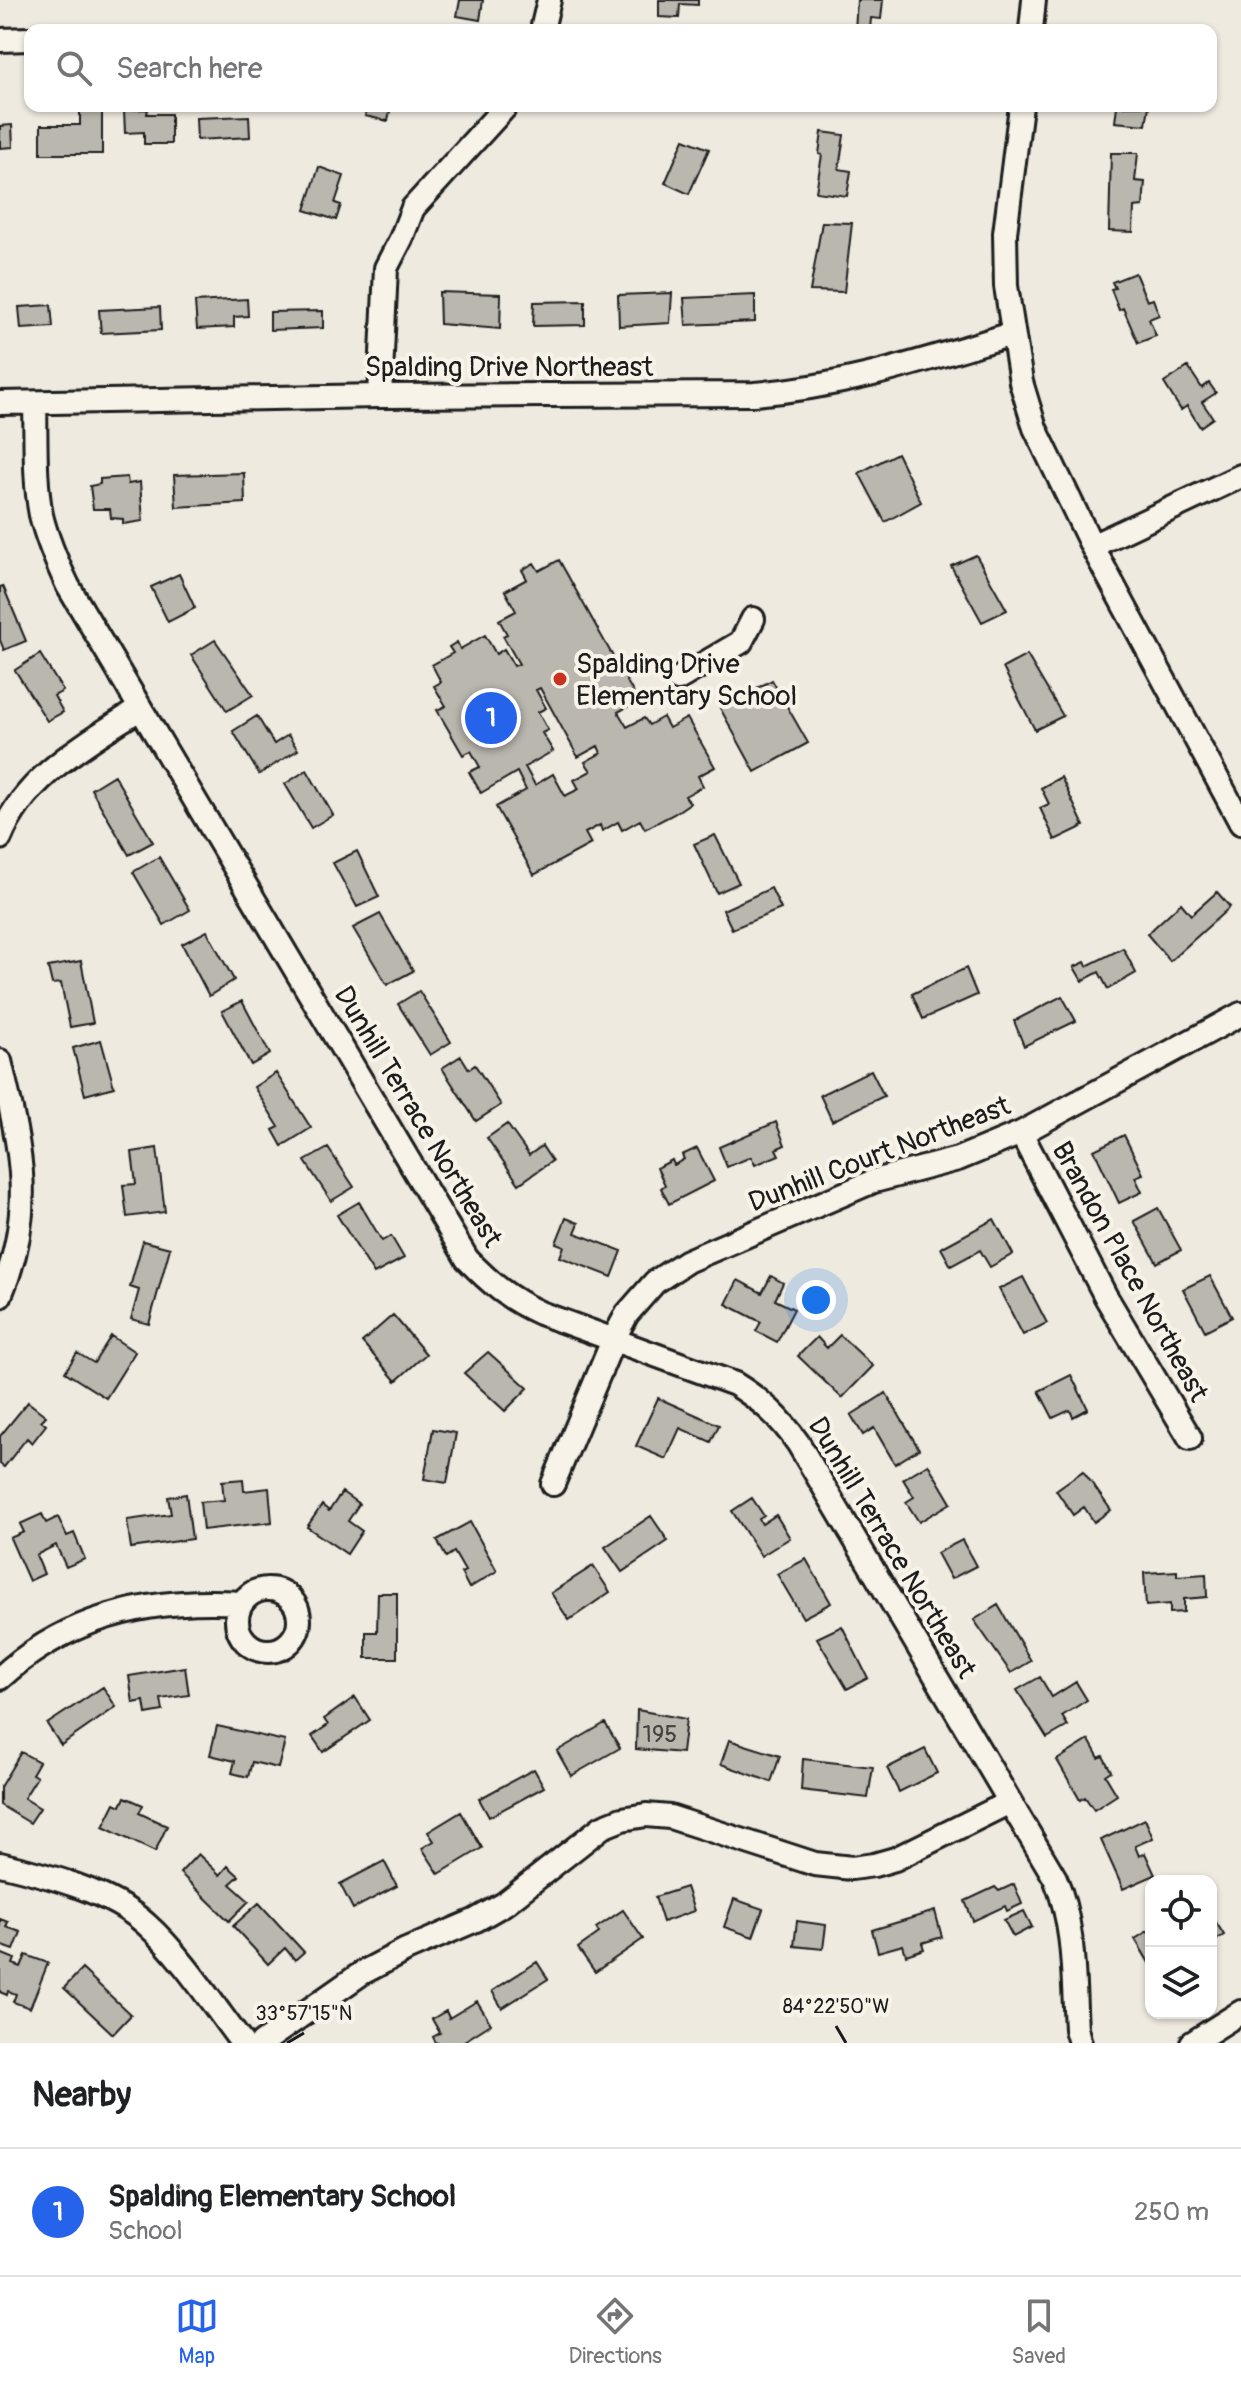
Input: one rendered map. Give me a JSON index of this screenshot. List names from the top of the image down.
{
  "streets": {
    "street": [
      "Spalding Drive Northeast",
      "Dunhill Terrace Northeast",
      "Dunhill Court Northeast",
      "Brandon Place Northeast"
    ]
  },
  "crossings": [
    ["Spalding Drive Northeast", "Dunhill Terrace Northeast"],
    ["Dunhill Terrace Northeast", "Dunhill Court Northeast"],
    ["Dunhill Court Northeast", "Brandon Place Northeast"]
  ],
  "places": ["Spalding Drive Elementary School"],
  "house_numbers": ["195"],
  "page": {
    "search": "Search here",
    "pins": "1",
    "heading": "Nearby",
    "list": [
      {
        "mark": "1",
        "name": "Spalding Elementary School",
        "note": "School",
        "value": "250 m"
      }
    ],
    "nav": ["Map", "Directions", "Saved"]
  },
  "coordinates": ["84°22'50\"W", "33°57'15\"N"]
}
